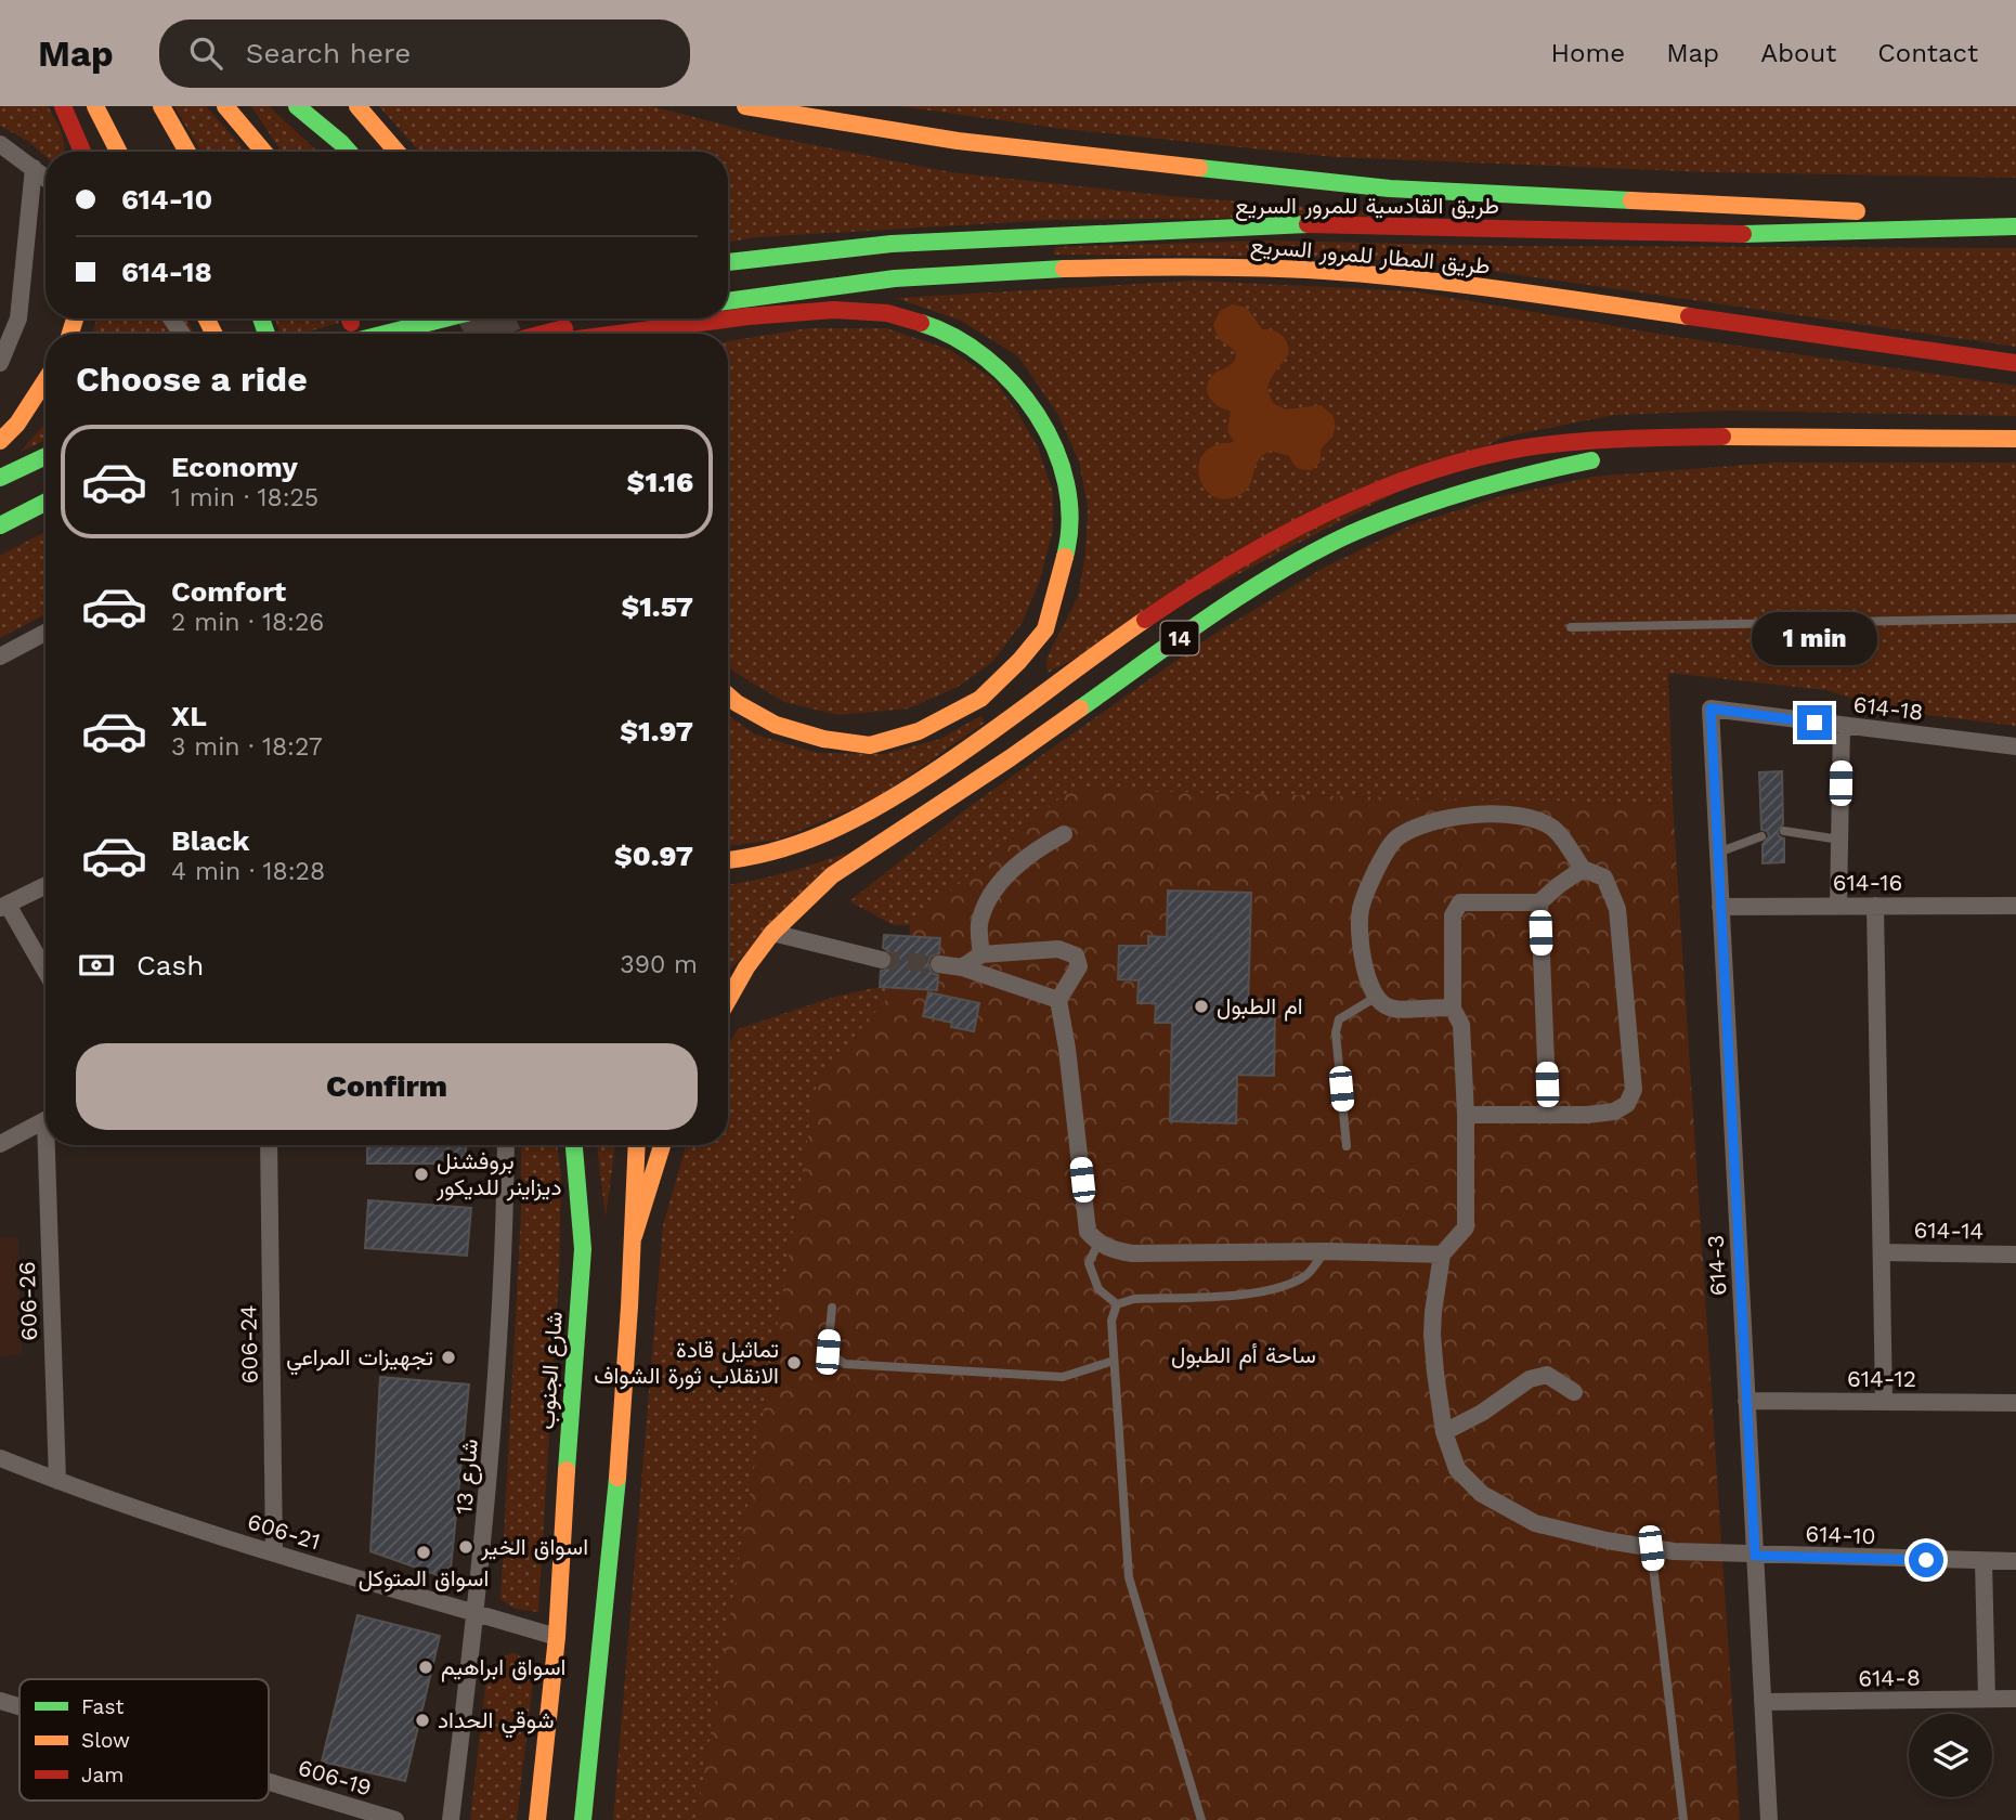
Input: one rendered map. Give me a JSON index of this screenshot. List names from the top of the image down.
{
  "streets": {
    "main road": [
      "طريق القادسية للمرور السريع",
      "طريق المطار للمرور السريع",
      "14",
      "شارع الجنوب"
    ],
    "street": [
      "614-18",
      "614-16",
      "614-14",
      "614-3",
      "606-26",
      "606-24",
      "614-12",
      "شارع 13",
      "606-21",
      "614-10",
      "614-8",
      "606-19"
    ]
  },
  "crossings": [
    ["614-18", "614-3"],
    ["614-16", "614-3"],
    ["614-3", "614-12"],
    ["614-3", "614-10"],
    ["614-3", "614-8"],
    ["606-26", "606-21"],
    ["606-24", "606-21"],
    ["شارع 13", "606-21"]
  ],
  "parks": ["ساحة أم الطبول"],
  "places": [
    "ام الطبول",
    "بروفشنل ديزاينر للديكور",
    "تجهيزات المراعي",
    "تماثيل قادة الانقلاب ثورة الشواف",
    "اسواق الخير",
    "اسواق المتوكل",
    "اسواق ابراهيم",
    "شوقي الحداد"
  ],
  "legend": ["Fast", "Slow", "Jam"],
  "page": {
    "header": "Map",
    "search": "Search here",
    "nav": [
      "Home",
      "Map",
      "About",
      "Contact"
    ],
    "banner": ["614-10", "614-18"],
    "heading": "Choose a ride",
    "list": [
      {
        "name": "Economy",
        "note": "1 min · 18:25",
        "value": "$1.16"
      },
      {
        "name": "Comfort",
        "note": "2 min · 18:26",
        "value": "$1.57"
      },
      {
        "name": "XL",
        "note": "3 min · 18:27",
        "value": "$1.97"
      },
      {
        "name": "Black",
        "note": "4 min · 18:28",
        "value": "$0.97"
      }
    ],
    "bubble": "1 min",
    "pay": ["Cash", "390 m"],
    "buttons": "Confirm"
  }
}
